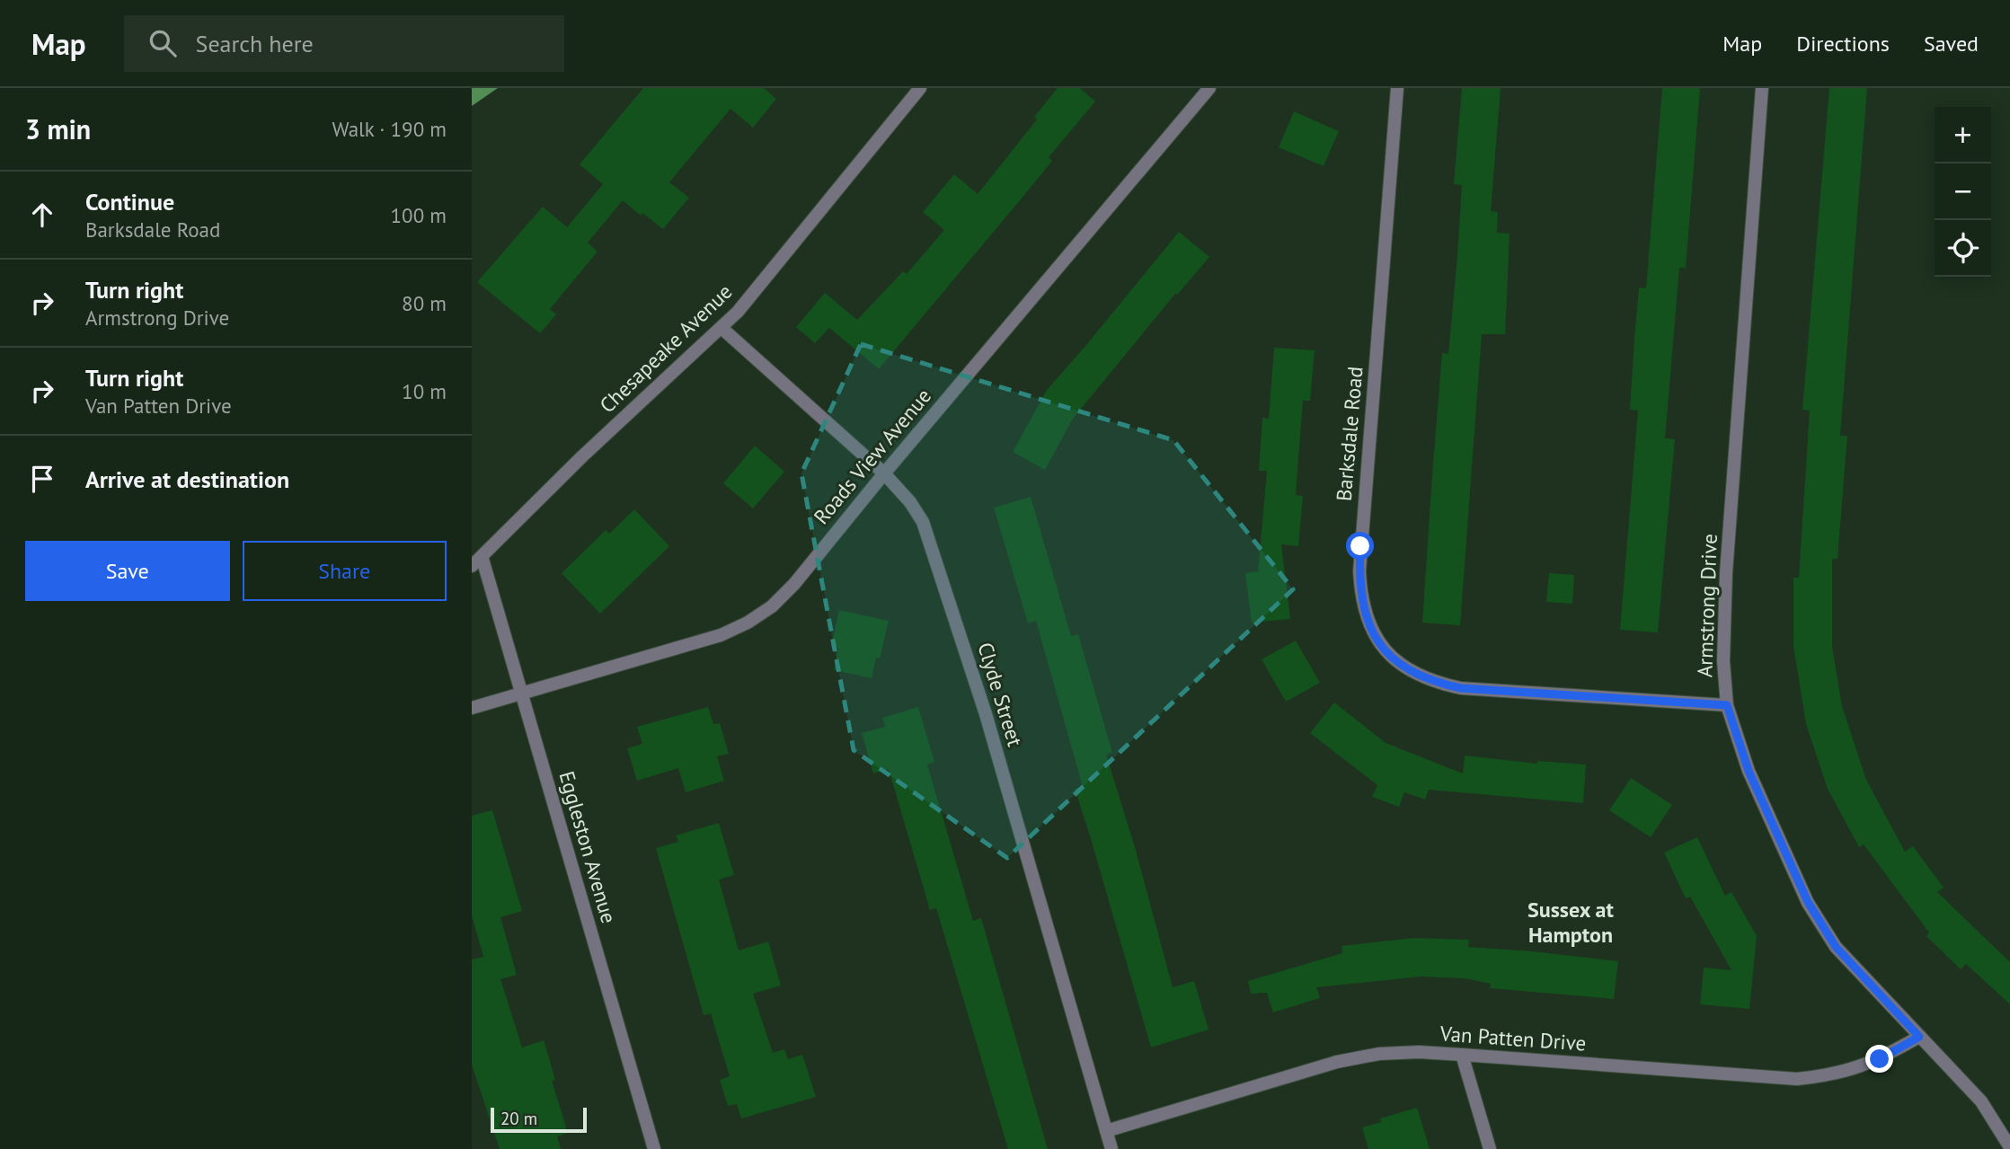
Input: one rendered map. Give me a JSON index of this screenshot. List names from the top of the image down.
{
  "streets": {
    "street": [
      "Chesapeake Avenue",
      "Barksdale Road",
      "Roads View Avenue",
      "Armstrong Drive",
      "Clyde Street",
      "Eggleston Avenue",
      "Van Patten Drive"
    ]
  },
  "crossings": [
    ["Chesapeake Avenue", "Clyde Street"],
    ["Chesapeake Avenue", "Eggleston Avenue"],
    ["Barksdale Road", "Armstrong Drive"],
    ["Roads View Avenue", "Clyde Street"],
    ["Roads View Avenue", "Eggleston Avenue"],
    ["Armstrong Drive", "Van Patten Drive"],
    ["Clyde Street", "Van Patten Drive"]
  ],
  "districts": ["Sussex at Hampton"],
  "scale_bar": "20 m",
  "page": {
    "header": "Map",
    "search": "Search here",
    "nav": ["Map", "Directions", "Saved"],
    "heading": ["3 min", "Walk · 190 m"],
    "map_buttons": ["+", "−"],
    "list": [
      ["Continue", "Barksdale Road", "100 m"],
      ["Turn right", "Armstrong Drive", "80 m"],
      ["Turn right", "Van Patten Drive", "10 m"],
      "Arrive at destination"
    ],
    "buttons": ["Save", "Share"],
    "scale": "20 m"
  }
}
